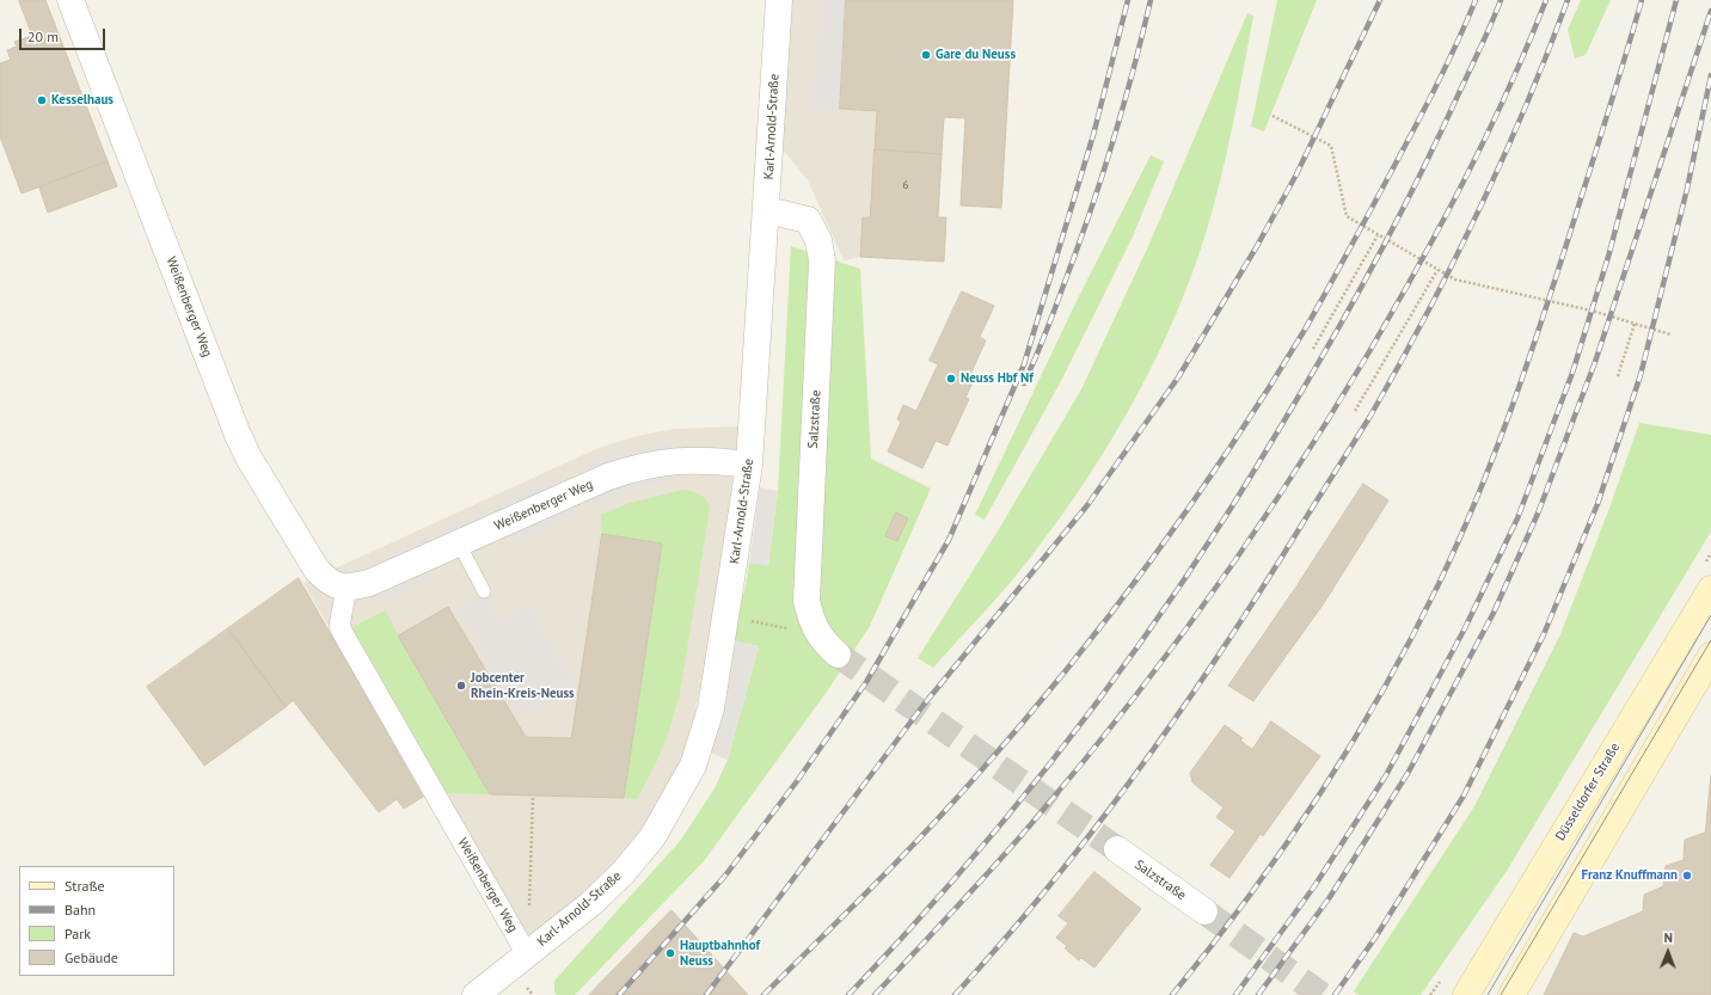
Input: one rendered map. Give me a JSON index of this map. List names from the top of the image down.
{
  "streets": {
    "main road": ["Düsseldorfer Straße"],
    "street": ["Karl-Arnold-Straße", "Weißenberger Weg", "Salzstraße"]
  },
  "crossings": [
    ["Karl-Arnold-Straße", "Weißenberger Weg"],
    ["Karl-Arnold-Straße", "Salzstraße"]
  ],
  "places": [
    "Gare du Neuss",
    "Kesselhaus",
    "Neuss Hbf Nf",
    "Jobcenter Rhein-Kreis-Neuss",
    "Franz Knuffmann",
    "Hauptbahnhof Neuss"
  ],
  "house_numbers": ["6"],
  "legend": [
    "Straße",
    "Bahn",
    "Park",
    "Gebäude"
  ],
  "scale_bar": "20 m",
  "north": "top"
}
